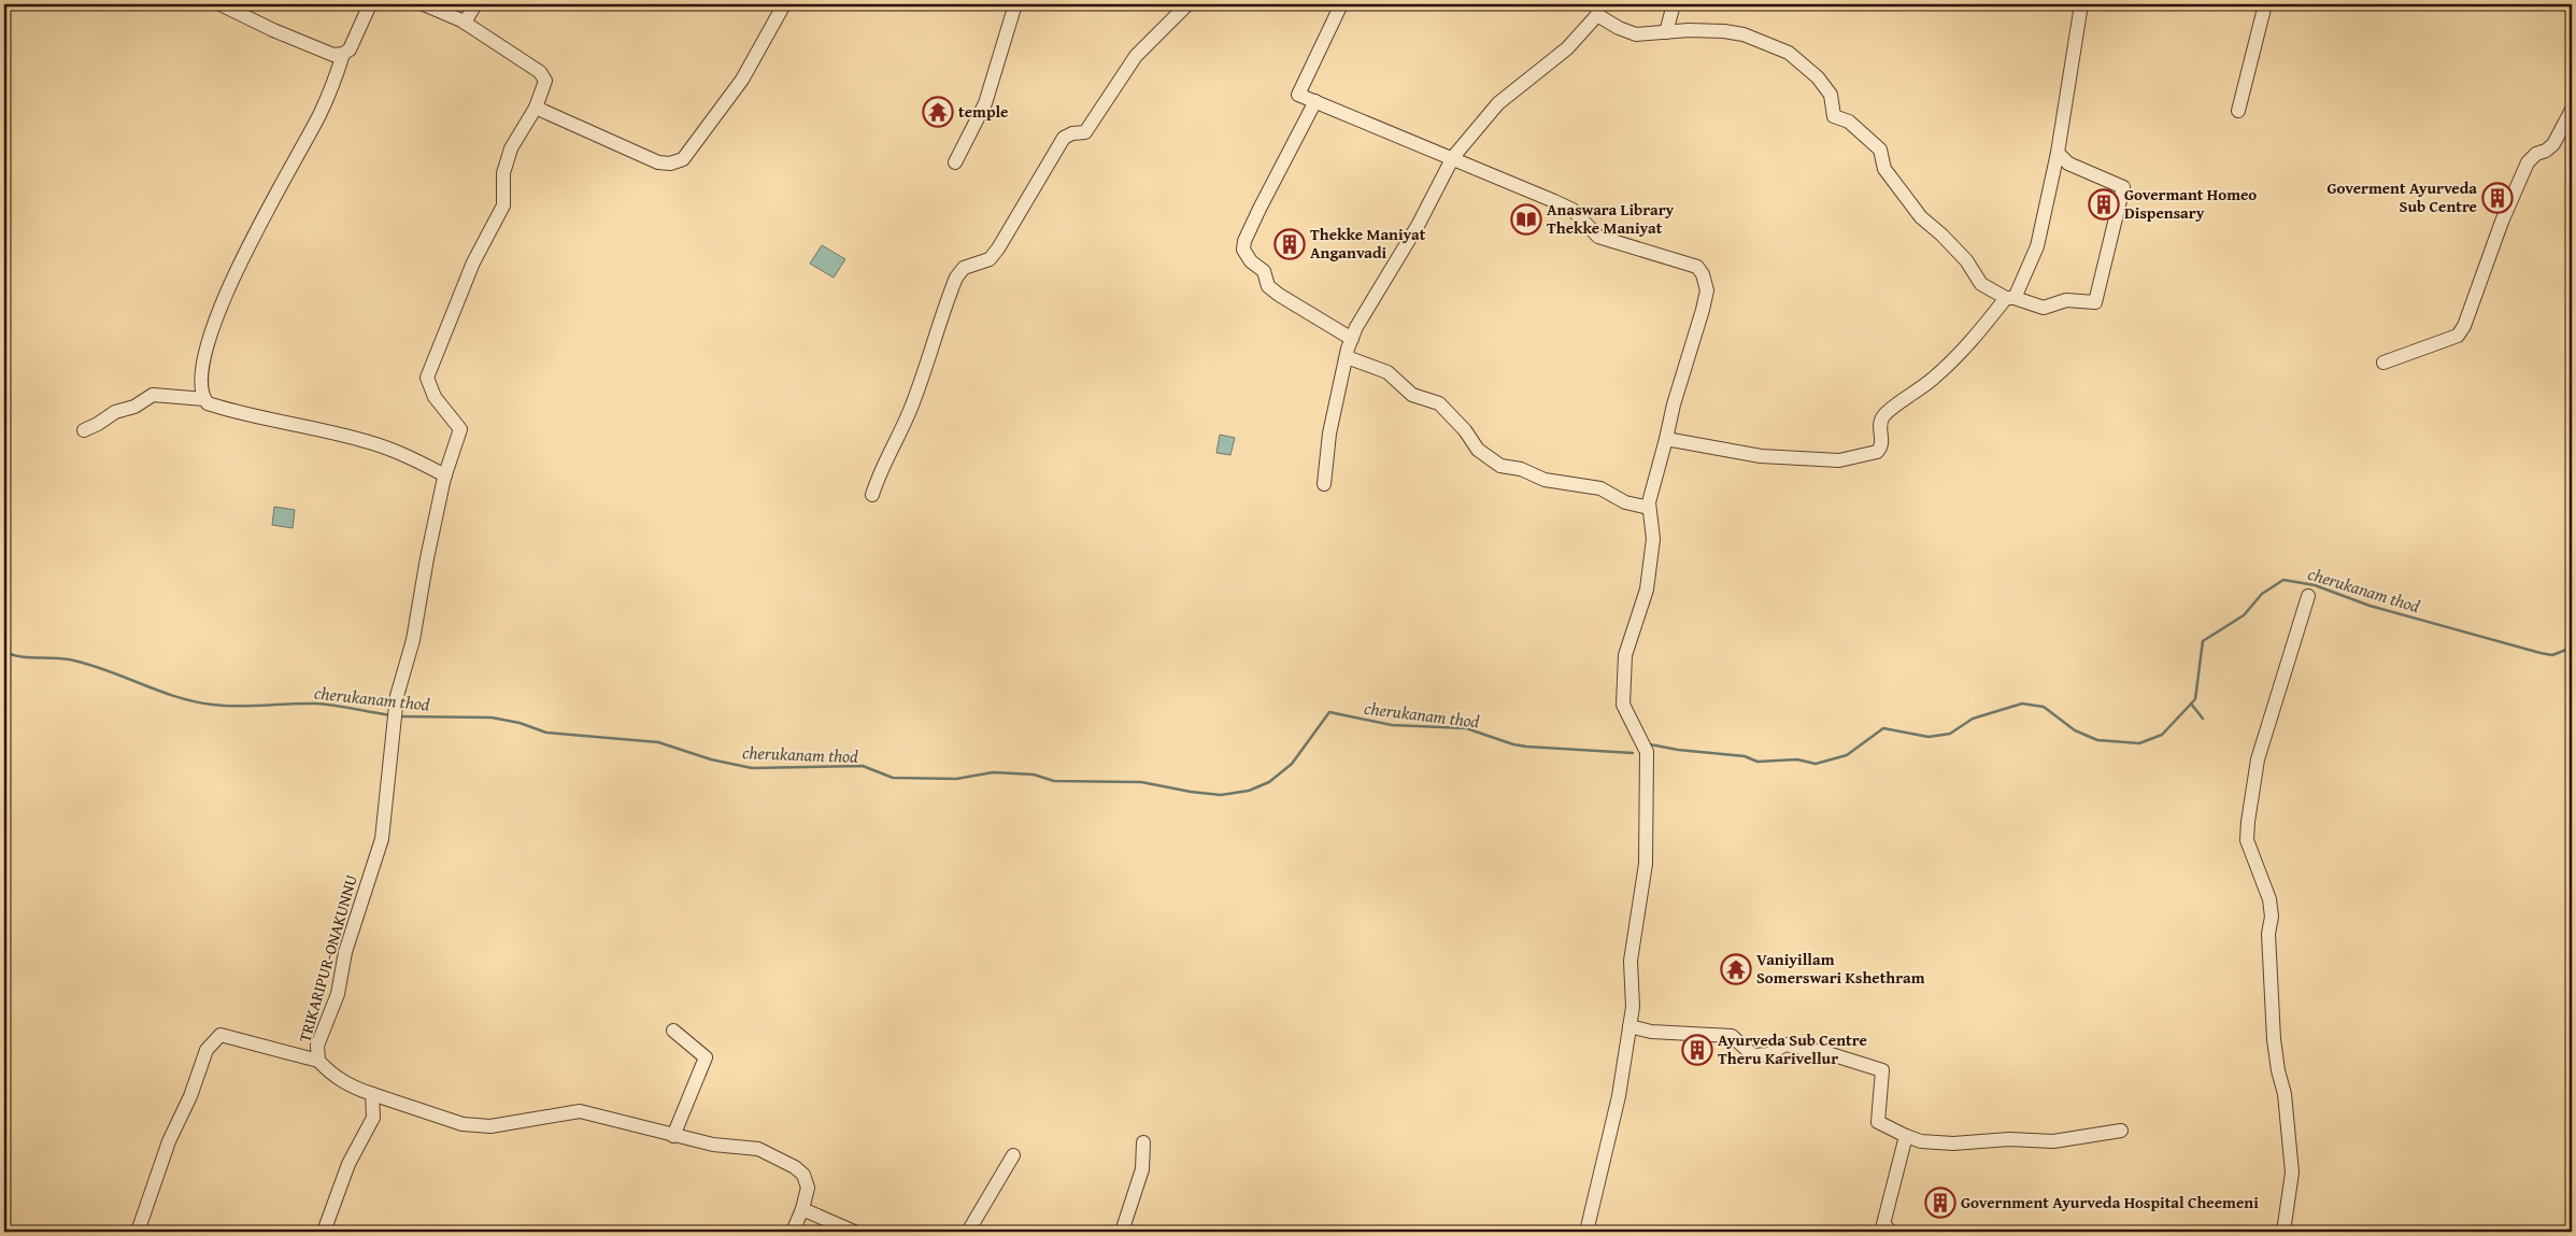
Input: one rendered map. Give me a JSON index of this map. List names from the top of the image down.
{
  "streets": {
    "street": ["TRIKARIPUR-ONAKUNNU"]
  },
  "water": ["cherukanam thod"],
  "places": {
    "temple": ["temple", "Vaniyillam Somerswari Kshethram"],
    "building": [
      "Goverment Ayurveda Sub Centre",
      "Govermant Homeo Dispensary",
      "Thekke Maniyat Anganvadi",
      "Ayurveda Sub Centre Theru Karivellur",
      "Government Ayurveda Hospital Cheemeni"
    ],
    "library": ["Anaswara Library Thekke Maniyat"]
  }
}
